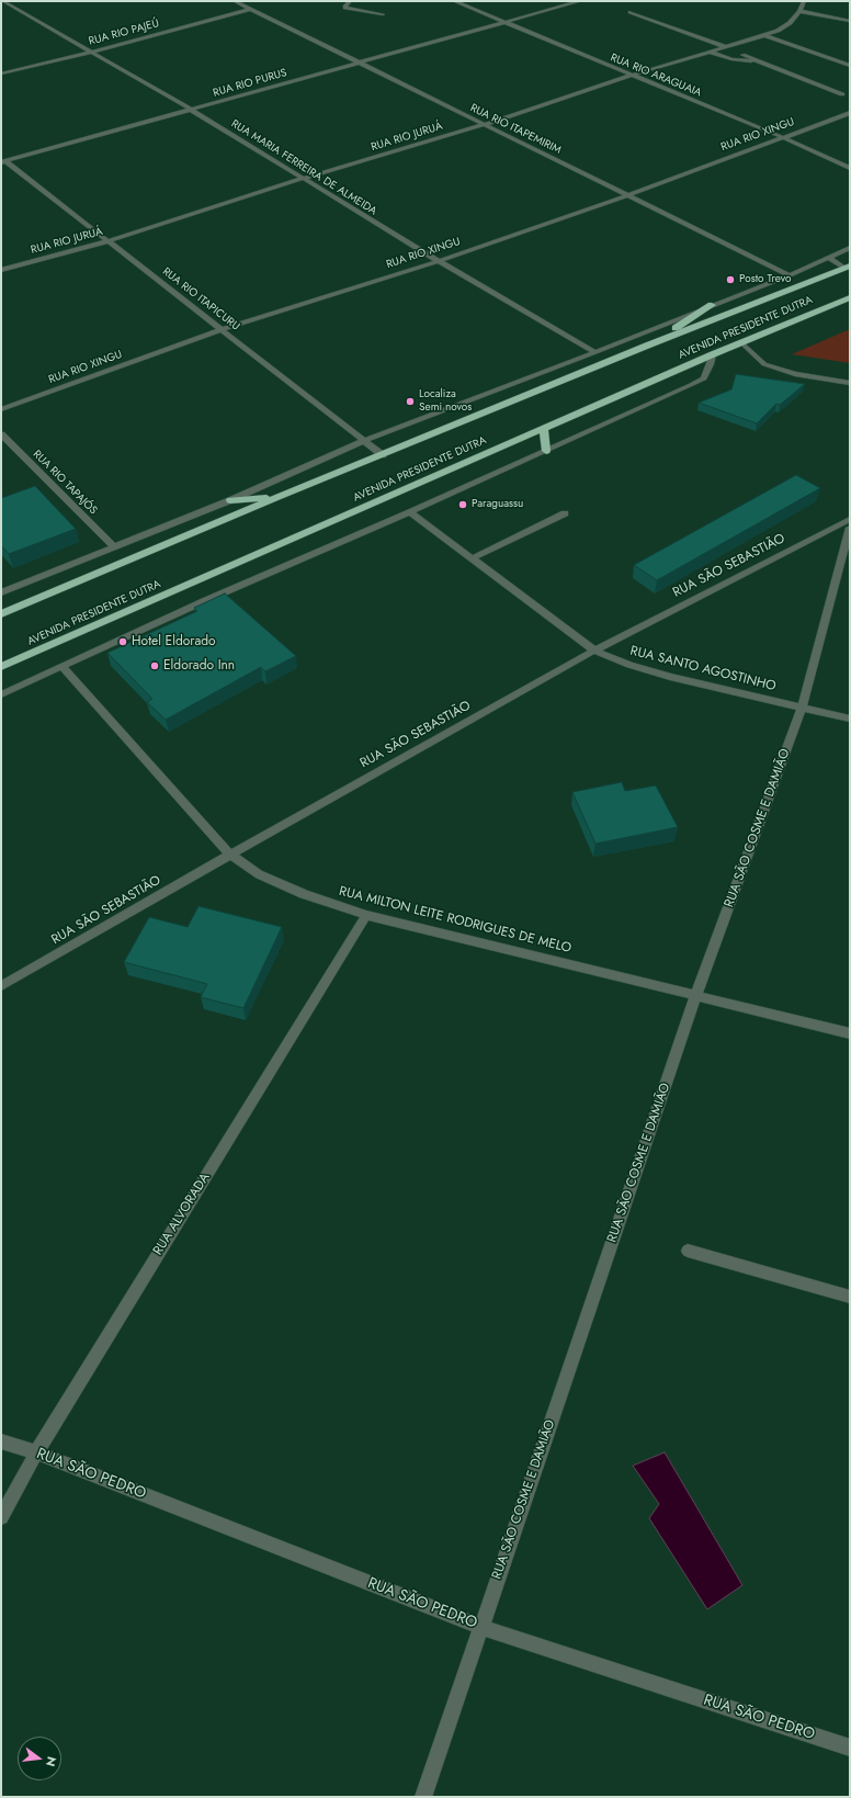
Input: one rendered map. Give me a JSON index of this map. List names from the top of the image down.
{
  "streets": {
    "highway": ["AVENIDA PRESIDENTE DUTRA"],
    "street": [
      "RUA RIO PAJEÚ",
      "RUA RIO ARAGUAIA",
      "RUA RIO PURUS",
      "RUA RIO ITAPEMIRIM",
      "RUA RIO XINGU",
      "RUA RIO JURUÁ",
      "RUA MARIA FERREIRA DE ALMEIDA",
      "RUA RIO ITAPICURU",
      "RUA RIO TAPAJÓS",
      "RUA SÃO SEBASTIÃO",
      "RUA SANTO AGOSTINHO",
      "RUA SÃO COSME E DAMIÃO",
      "RUA MILTON LEITE RODRIGUES DE MELO",
      "RUA ALVORADA",
      "RUA SÃO PEDRO"
    ]
  },
  "crossings": [
    ["RUA RIO PAJEÚ", "RUA RIO ITAPEMIRIM"],
    ["RUA RIO PAJEÚ", "RUA MARIA FERREIRA DE ALMEIDA"],
    ["RUA RIO ARAGUAIA", "RUA RIO PURUS"],
    ["RUA RIO ARAGUAIA", "RUA RIO XINGU"],
    ["RUA RIO ARAGUAIA", "RUA RIO JURUÁ"],
    ["RUA RIO PURUS", "RUA RIO ITAPEMIRIM"],
    ["RUA RIO PURUS", "RUA MARIA FERREIRA DE ALMEIDA"],
    ["RUA RIO PURUS", "RUA RIO ITAPICURU"],
    ["RUA RIO ITAPEMIRIM", "RUA RIO XINGU"],
    ["RUA RIO ITAPEMIRIM", "RUA RIO JURUÁ"],
    ["RUA RIO XINGU", "RUA MARIA FERREIRA DE ALMEIDA"],
    ["RUA RIO XINGU", "RUA RIO ITAPICURU"],
    ["RUA RIO JURUÁ", "RUA MARIA FERREIRA DE ALMEIDA"],
    ["RUA RIO JURUÁ", "RUA RIO ITAPICURU"],
    ["RUA RIO ITAPICURU", "AVENIDA PRESIDENTE DUTRA"],
    ["RUA SÃO SEBASTIÃO", "RUA SANTO AGOSTINHO"],
    ["RUA SÃO SEBASTIÃO", "RUA MILTON LEITE RODRIGUES DE MELO"],
    ["RUA SANTO AGOSTINHO", "RUA SÃO COSME E DAMIÃO"],
    ["RUA SÃO COSME E DAMIÃO", "RUA MILTON LEITE RODRIGUES DE MELO"],
    ["RUA SÃO COSME E DAMIÃO", "RUA SÃO PEDRO"],
    ["RUA MILTON LEITE RODRIGUES DE MELO", "RUA ALVORADA"],
    ["RUA ALVORADA", "RUA SÃO PEDRO"]
  ],
  "places": [
    "Posto Trevo",
    "Localiza Semi novos",
    "Paraguassu",
    "Hotel Eldorado",
    "Eldorado Inn"
  ],
  "north": "right"
}
